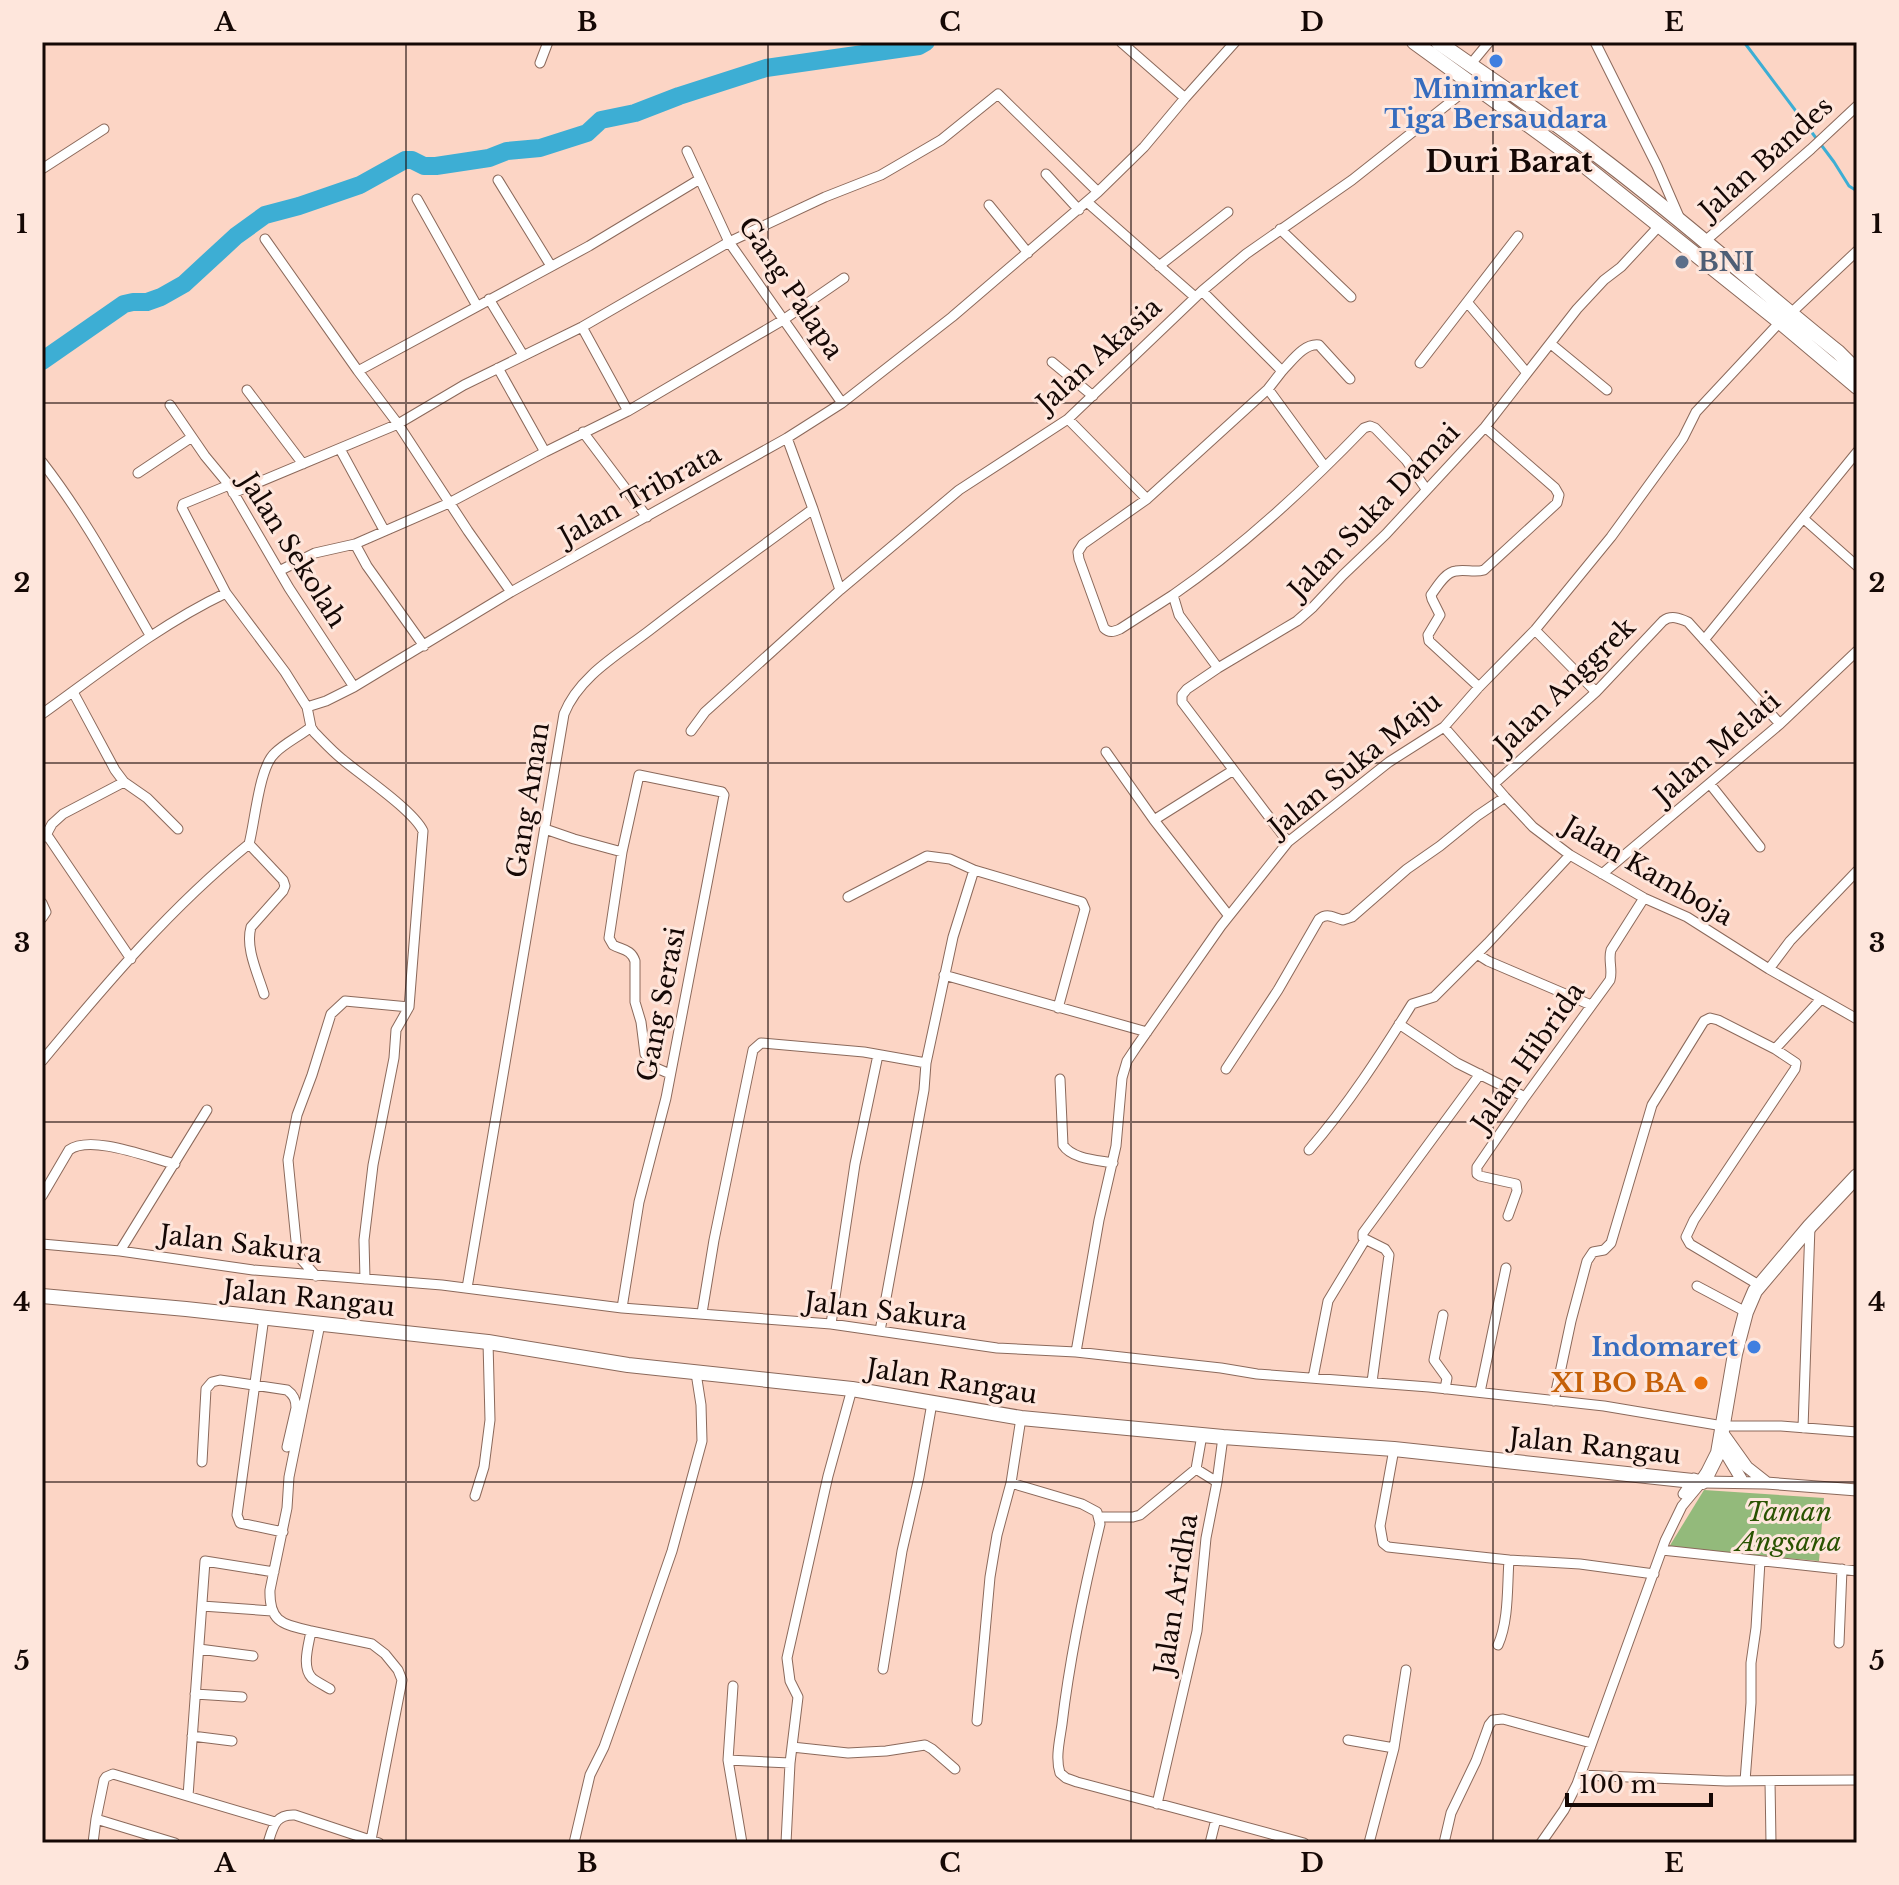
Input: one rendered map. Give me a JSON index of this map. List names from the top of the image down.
{
  "streets": {
    "main road": ["Jalan Rangau"],
    "street": [
      "Jalan Bandes",
      "Gang Palapa",
      "Jalan Akasia",
      "Jalan Tribrata",
      "Jalan Suka Damai",
      "Jalan Sekolah",
      "Jalan Anggrek",
      "Jalan Melati",
      "Jalan Suka Maju",
      "Gang Aman",
      "Jalan Kamboja",
      "Gang Serasi",
      "Jalan Hibrida",
      "Jalan Sakura",
      "Jalan Aridha"
    ]
  },
  "crossings": [
    ["Gang Palapa", "Jalan Tribrata"],
    ["Jalan Tribrata", "Jalan Sekolah"],
    ["Jalan Suka Damai", "Jalan Suka Maju"],
    ["Jalan Anggrek", "Jalan Melati"],
    ["Jalan Anggrek", "Jalan Kamboja"],
    ["Jalan Melati", "Jalan Kamboja"],
    ["Jalan Suka Maju", "Jalan Kamboja"],
    ["Jalan Suka Maju", "Jalan Sakura"],
    ["Gang Aman", "Jalan Sakura"],
    ["Jalan Kamboja", "Jalan Hibrida"],
    ["Gang Serasi", "Jalan Sakura"],
    ["Jalan Rangau", "Jalan Aridha"]
  ],
  "districts": ["Duri Barat"],
  "parks": ["Taman Angsana"],
  "places": [
    "Minimarket Tiga Bersaudara",
    "BNI",
    "Indomaret",
    "XI BO BA"
  ],
  "scale_bar": "100 m",
  "grid": {
    "columns": [
      "A",
      "B",
      "C",
      "D",
      "E"
    ],
    "rows": [
      "1",
      "2",
      "3",
      "4",
      "5"
    ]
  }
}
